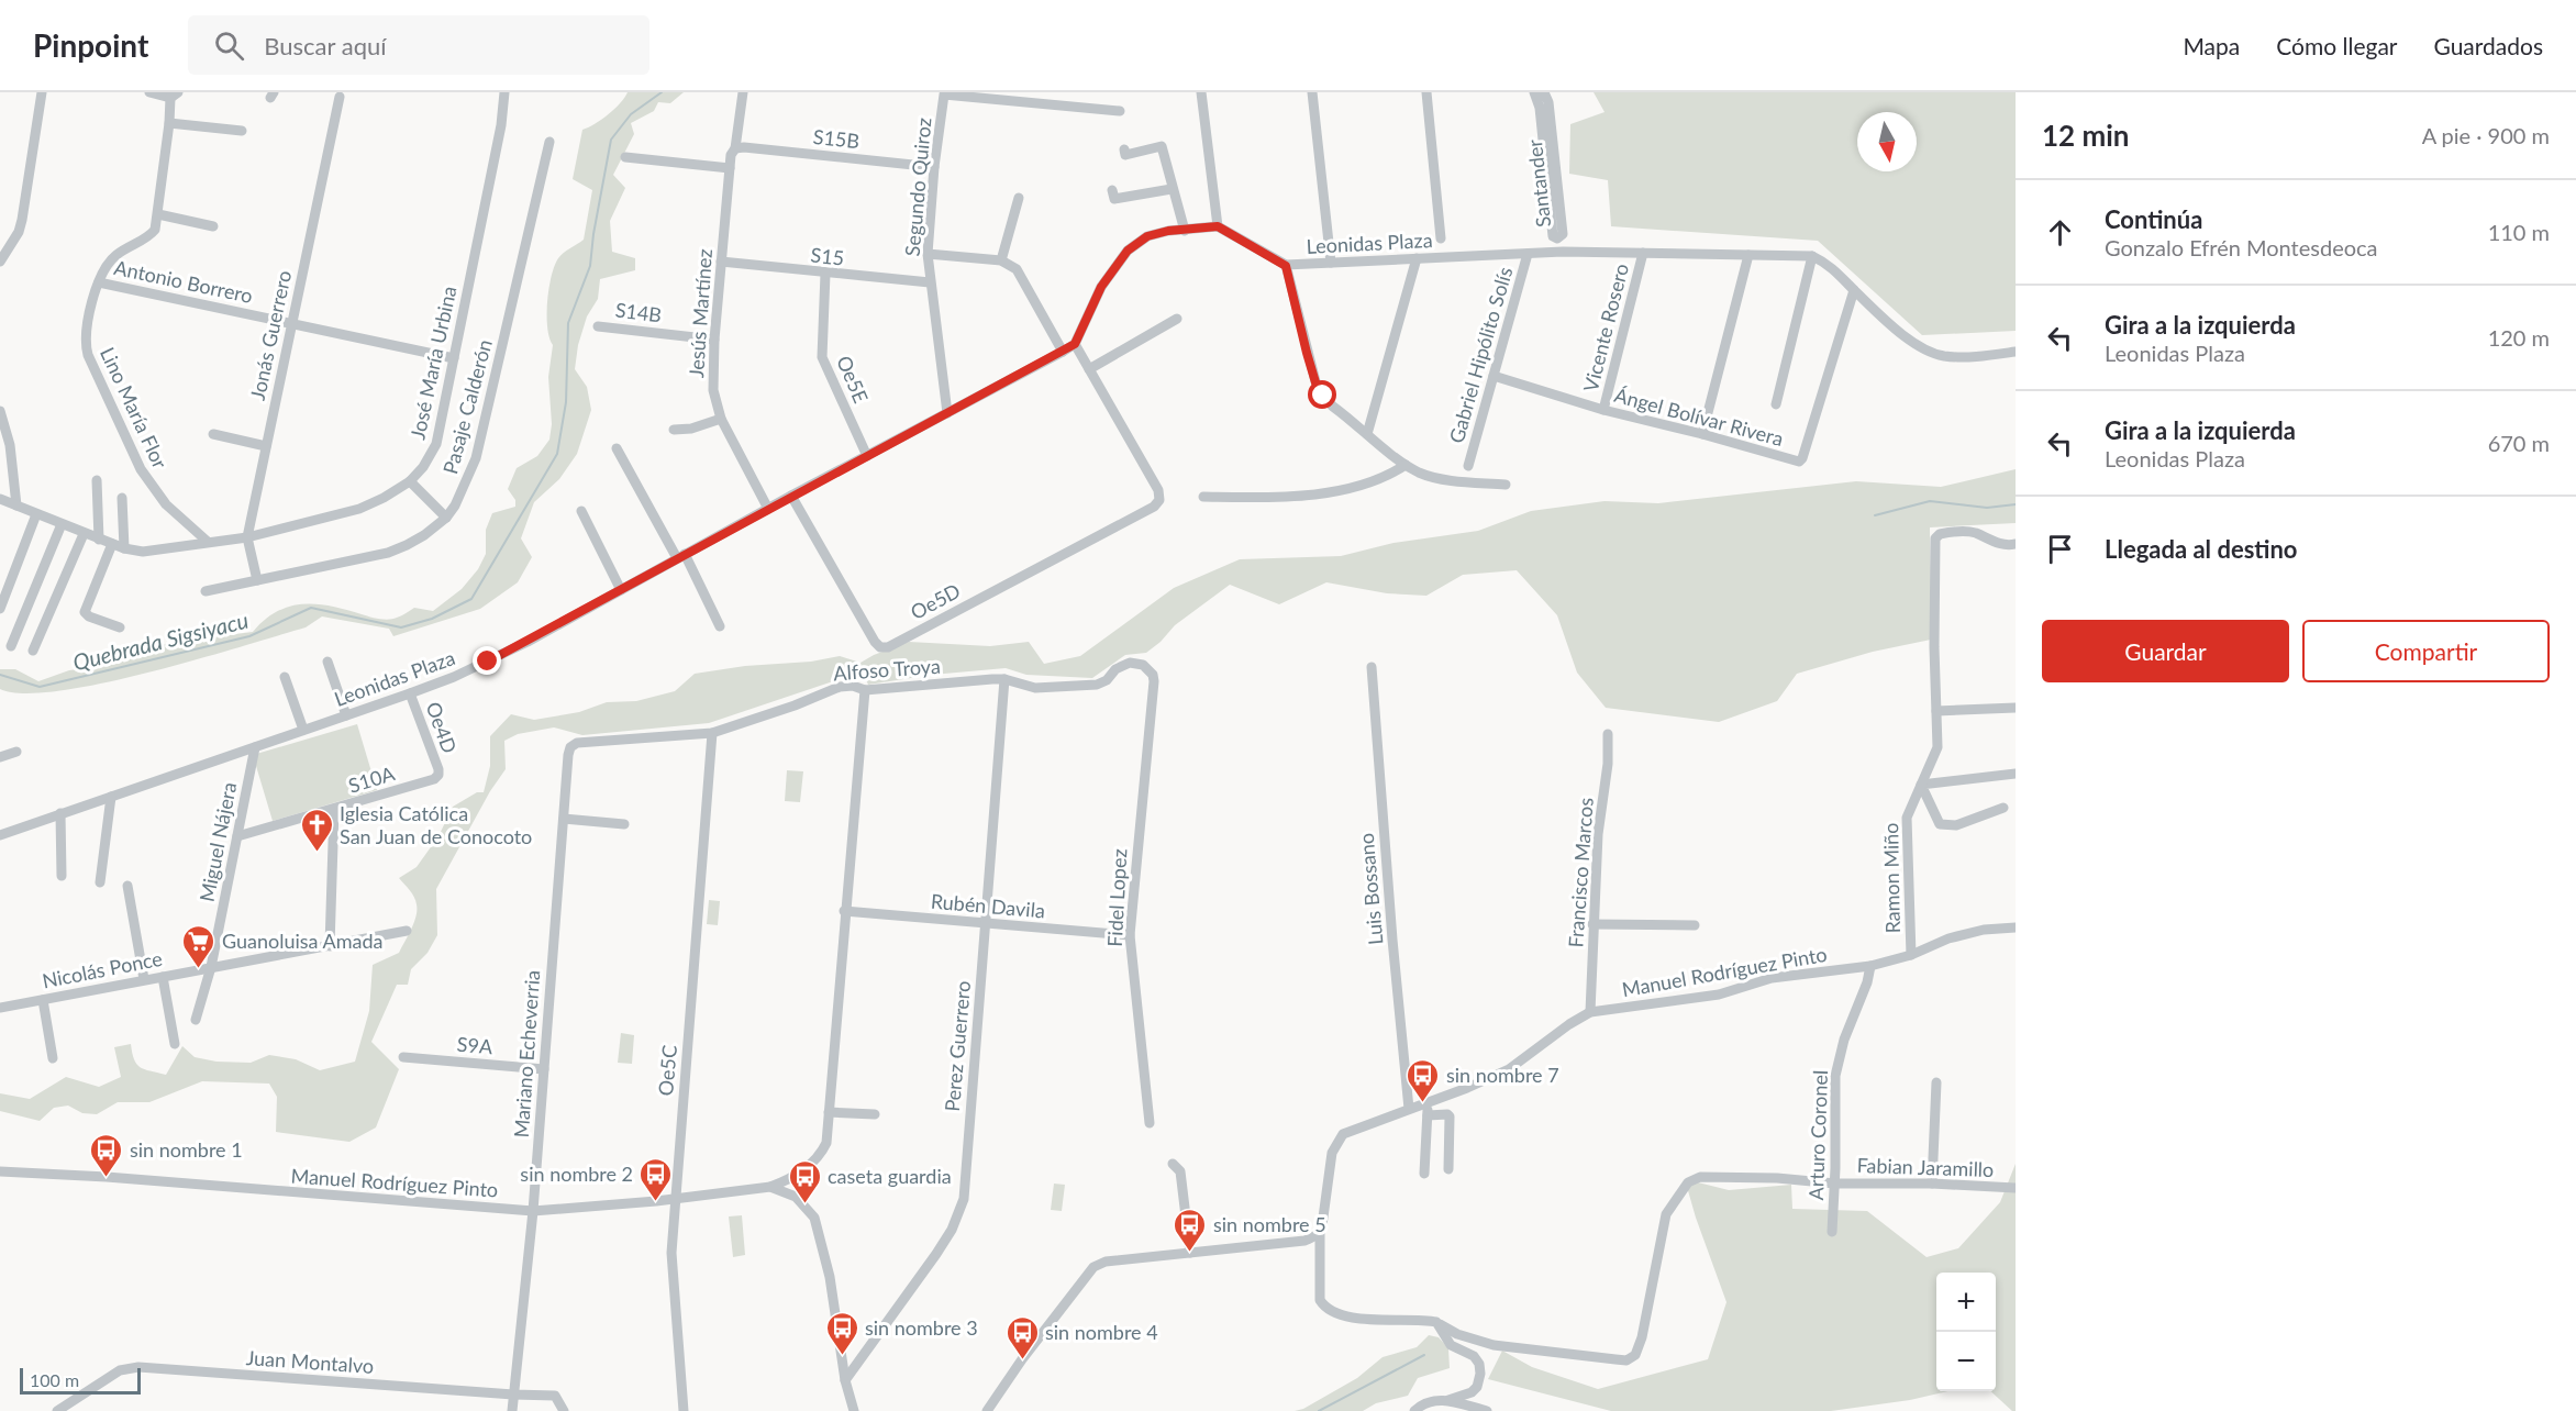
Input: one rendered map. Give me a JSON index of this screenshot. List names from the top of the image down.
{
  "streets": {
    "street": [
      "S15B",
      "Santander",
      "Segundo Quiroz",
      "Leonidas Plaza",
      "S15",
      "Antonio Borrero",
      "S14B",
      "Jesús Martínez",
      "Vicente Rosero",
      "Jonás Guerrero",
      "Gabriel Hipólito Solís",
      "José María Urbina",
      "Oe5E",
      "Pasaje Calderón",
      "Lino María Flor",
      "Ángel Bolívar Rivera",
      "Oe5D",
      "Alfoso Troya",
      "Oe4D",
      "S10A",
      "Miguel Nájera",
      "Francisco Marcos",
      "Ramon Miño",
      "Luis Bossano",
      "Fidel Lopez",
      "Rubén Davila",
      "Nicolás Ponce",
      "Manuel Rodríguez Pinto",
      "S9A",
      "Perez Guerrero",
      "Mariano Echeverria",
      "Oe5C",
      "Arturo Coronel",
      "Fabian Jaramillo",
      "Juan Montalvo"
    ]
  },
  "crossings": [
    ["S15B", "Segundo Quiroz"],
    ["S15B", "Jesús Martínez"],
    ["Segundo Quiroz", "Leonidas Plaza"],
    ["Segundo Quiroz", "S15"],
    ["Leonidas Plaza", "Jesús Martínez"],
    ["Leonidas Plaza", "Vicente Rosero"],
    ["Leonidas Plaza", "Gabriel Hipólito Solís"],
    ["Leonidas Plaza", "Oe5E"],
    ["Leonidas Plaza", "Oe5D"],
    ["Leonidas Plaza", "Oe4D"],
    ["Leonidas Plaza", "Miguel Nájera"],
    ["S15", "Jesús Martínez"],
    ["S15", "Oe5E"],
    ["Antonio Borrero", "Jonás Guerrero"],
    ["Antonio Borrero", "José María Urbina"],
    ["Antonio Borrero", "Lino María Flor"],
    ["S14B", "Jesús Martínez"],
    ["Vicente Rosero", "Ángel Bolívar Rivera"],
    ["Jonás Guerrero", "José María Urbina"],
    ["Jonás Guerrero", "Pasaje Calderón"],
    ["Gabriel Hipólito Solís", "Ángel Bolívar Rivera"],
    ["José María Urbina", "Lino María Flor"],
    ["Alfoso Troya", "Fidel Lopez"],
    ["Alfoso Troya", "Perez Guerrero"],
    ["Alfoso Troya", "Mariano Echeverria"],
    ["Alfoso Troya", "Oe5C"],
    ["Oe4D", "S10A"],
    ["S10A", "Miguel Nájera"],
    ["Miguel Nájera", "Nicolás Ponce"],
    ["Francisco Marcos", "Manuel Rodríguez Pinto"],
    ["Ramon Miño", "Manuel Rodríguez Pinto"],
    ["Luis Bossano", "Manuel Rodríguez Pinto"],
    ["Fidel Lopez", "Rubén Davila"],
    ["Rubén Davila", "Perez Guerrero"],
    ["Manuel Rodríguez Pinto", "Mariano Echeverria"],
    ["Manuel Rodríguez Pinto", "Oe5C"],
    ["Manuel Rodríguez Pinto", "Arturo Coronel"],
    ["S9A", "Mariano Echeverria"],
    ["Mariano Echeverria", "Juan Montalvo"],
    ["Arturo Coronel", "Fabian Jaramillo"]
  ],
  "water": ["Quebrada Sigsiyacu"],
  "places": {
    "church": ["Iglesia Católica San Juan de Conocoto"],
    "supermarket": ["Guanoluisa Amada"],
    "bus stop": [
      "sin nombre 7",
      "sin nombre 1",
      "sin nombre 2",
      "caseta guardia",
      "sin nombre 5",
      "sin nombre 3",
      "sin nombre 4"
    ]
  },
  "scale_bar": "100 m",
  "north": "bottom",
  "page": {
    "header": "Pinpoint",
    "search": "Buscar aquí",
    "nav": ["Mapa", "Cómo llegar", "Guardados"],
    "heading": ["12 min", "A pie · 900 m"],
    "list": [
      ["Continúa", "Gonzalo Efrén Montesdeoca", "110 m"],
      ["Gira a la izquierda", "Leonidas Plaza", "120 m"],
      ["Gira a la izquierda", "Leonidas Plaza", "670 m"],
      "Llegada al destino"
    ],
    "buttons": ["Guardar", "Compartir"],
    "map_buttons": ["+", "−"],
    "scale": "100 m"
  }
}
